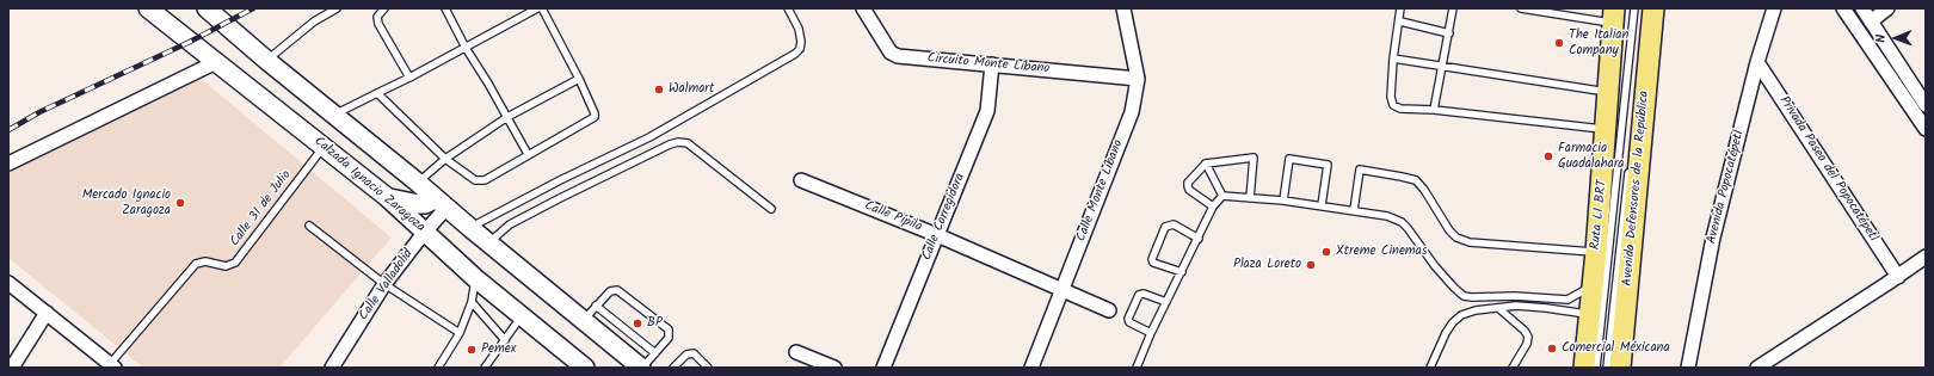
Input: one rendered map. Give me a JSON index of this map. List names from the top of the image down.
{
  "streets": {
    "main road": ["Calzada Ignacio Zaragoza", "Avenida Defensores de la República"],
    "street": [
      "Circuito Monte Líbano",
      "Privada Paseo del Popocatépetl",
      "Avenida Popocatépetl",
      "Calle Monte Líbano",
      "Calle Pípila",
      "Calle Corregidora",
      "Calle Valladolid"
    ],
    "lane": ["Calle 31 de Julio", "Ruta L1 BRT"]
  },
  "crossings": [
    ["Circuito Monte Líbano", "Calle Monte Líbano"],
    ["Circuito Monte Líbano", "Calle Corregidora"],
    ["Privada Paseo del Popocatépetl", "Avenida Popocatépetl"],
    ["Calzada Ignacio Zaragoza", "Calle 31 de Julio"],
    ["Calzada Ignacio Zaragoza", "Calle Valladolid"],
    ["Calle Monte Líbano", "Calle Pípila"],
    ["Calle Pípila", "Calle Corregidora"]
  ],
  "places": [
    "The Italian Company",
    "Walmart",
    "Farmacia Guadalahara",
    "Mercado Ignacio Zaragoza",
    "Xtreme Cinemas",
    "Plaza Loreto",
    "BP",
    "Comercial Méxicana",
    "Pemex"
  ],
  "north": "left"
}
